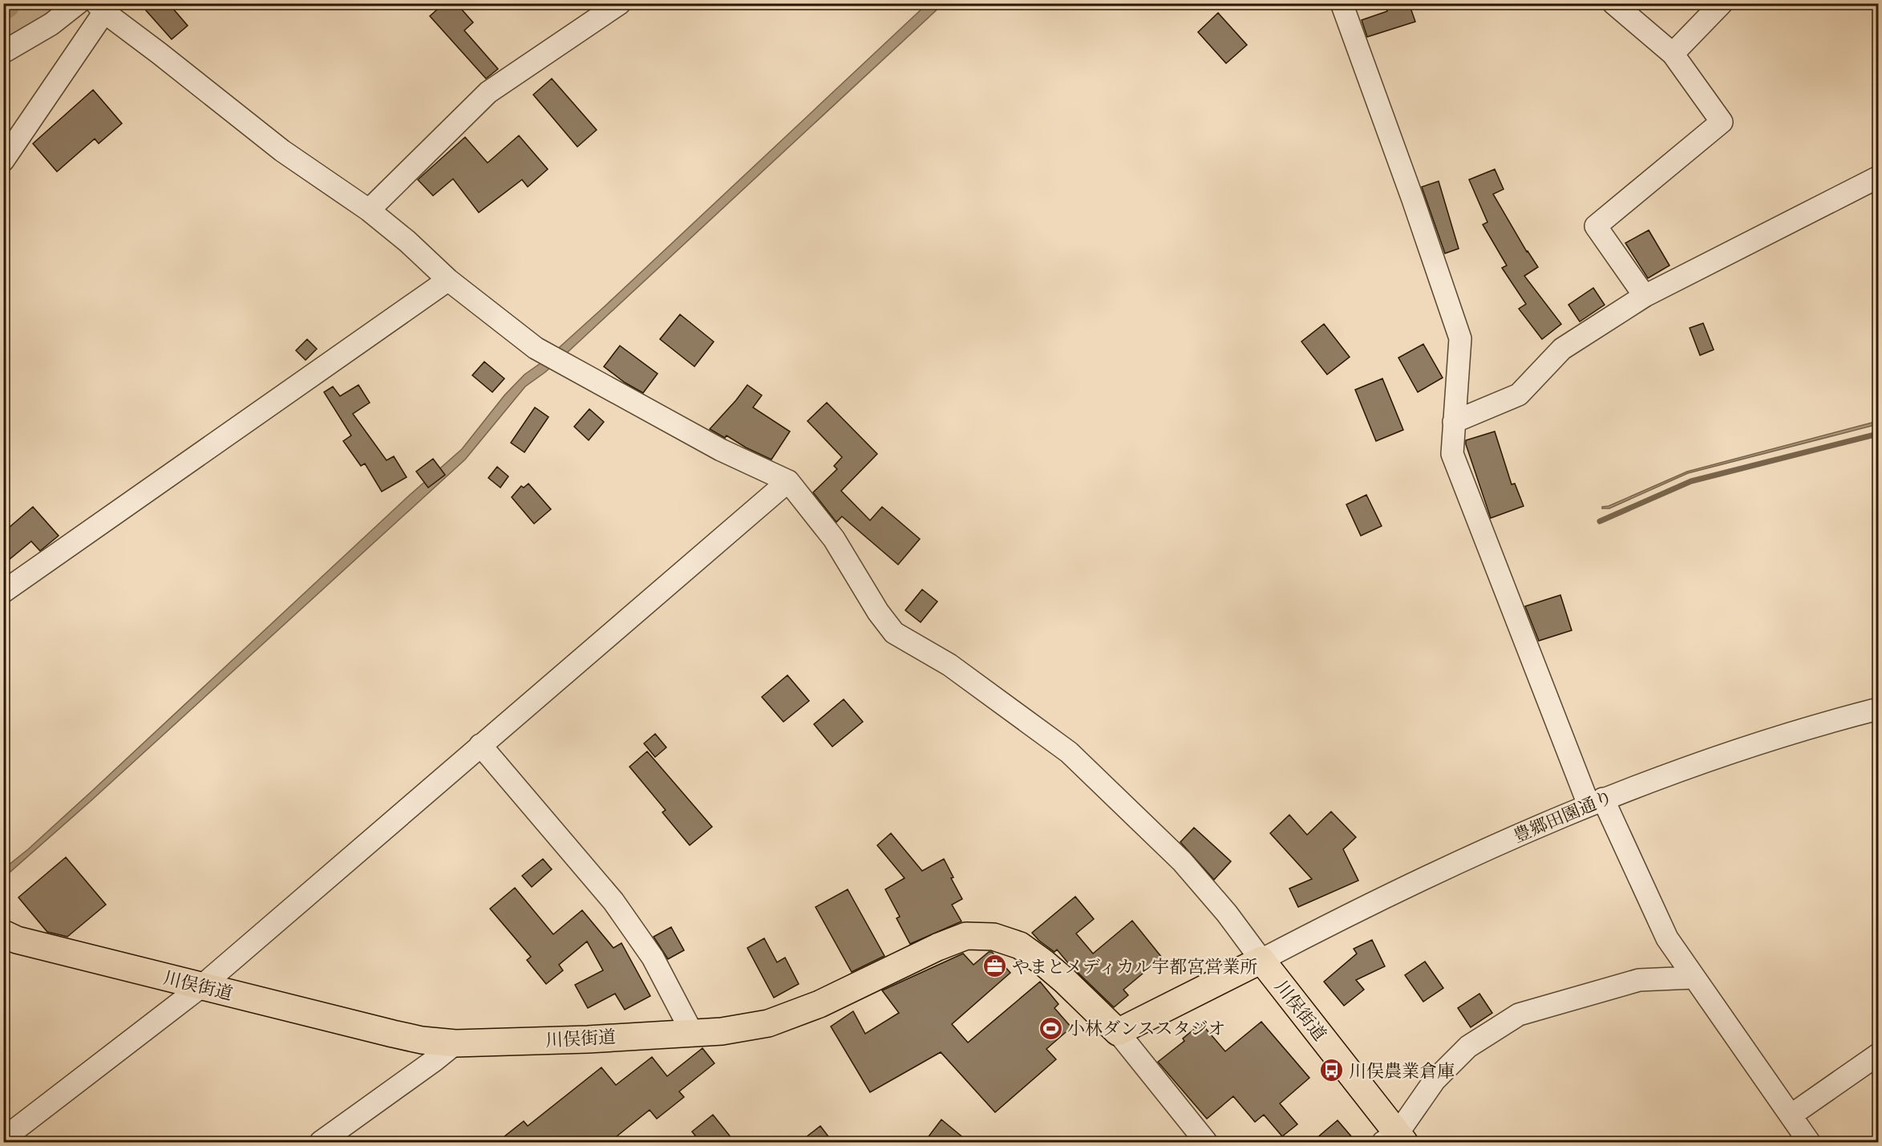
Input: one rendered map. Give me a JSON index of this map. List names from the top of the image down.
{
  "streets": {
    "main road": ["川俣街道"],
    "street": ["豊郷田園通り"]
  },
  "crossings": [
    ["豊郷田園通り", "川俣街道"]
  ],
  "places": {
    "office": ["やまとメディカル宇都宮営業所"],
    "sports": ["小林ダンススタジオ"],
    "bus stop": ["川俣農業倉庫"]
  }
}
